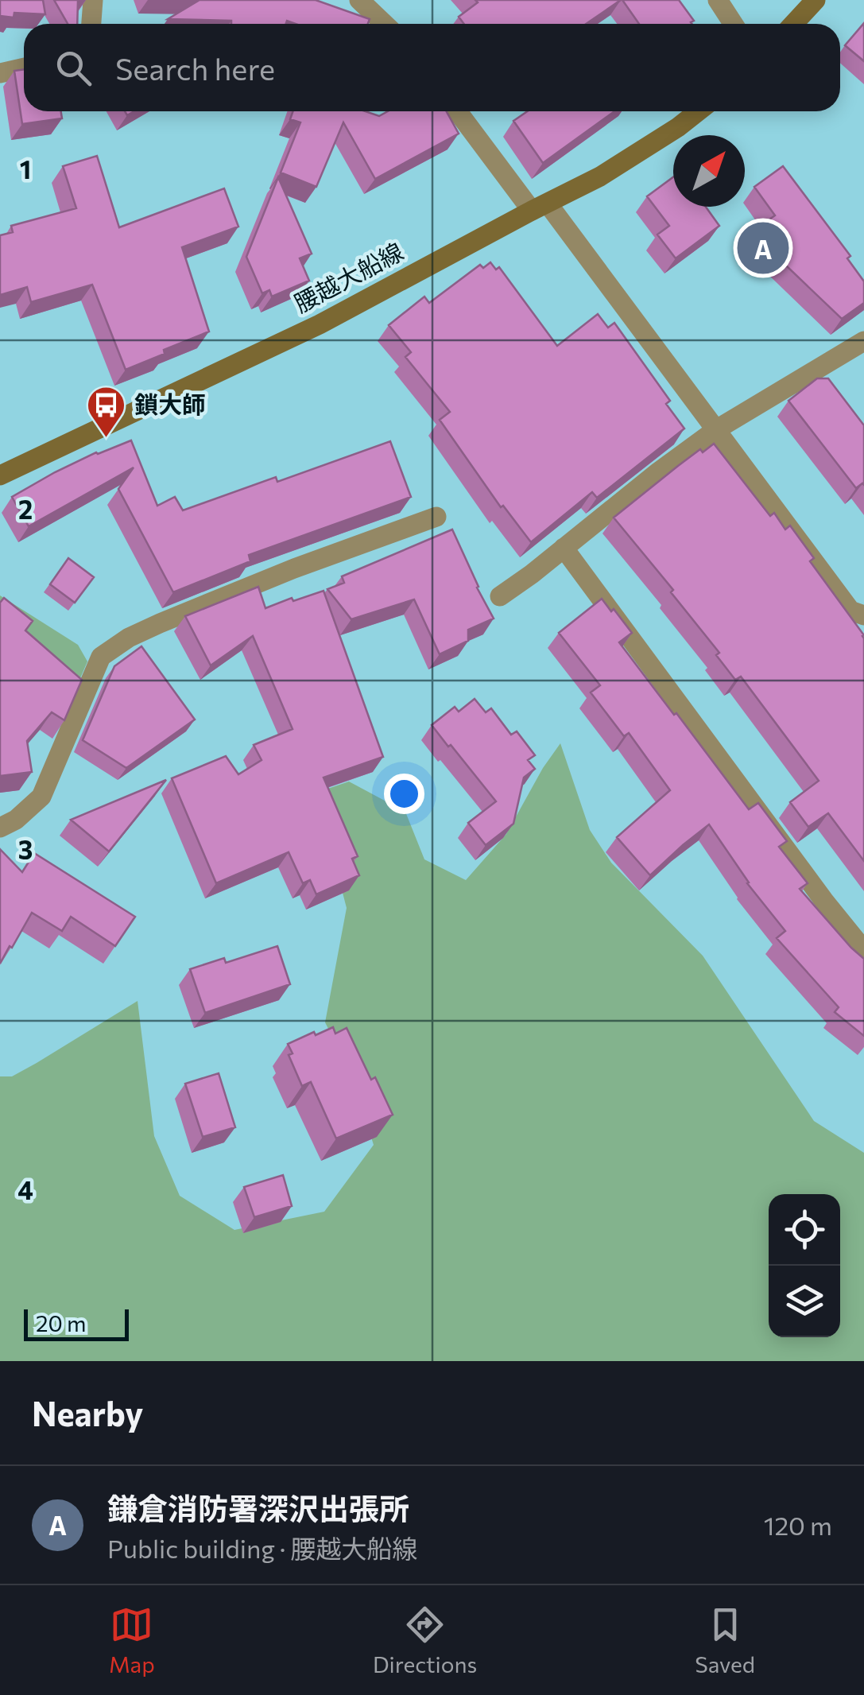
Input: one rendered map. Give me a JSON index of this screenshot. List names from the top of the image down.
{
  "streets": {
    "main road": ["腰越大船線"]
  },
  "places": {
    "bus stop": ["鎖大師"]
  },
  "scale_bar": "20 m",
  "north": "top right",
  "page": {
    "search": "Search here",
    "pins": "A",
    "scale": "20 m",
    "heading": "Nearby",
    "list": [
      {
        "mark": "A",
        "name": "鎌倉消防署深沢出張所",
        "note": "Public building · 腰越大船線",
        "value": "120 m"
      }
    ],
    "nav": ["Map", "Directions", "Saved"]
  },
  "grid": {
    "rows": [
      "1",
      "2",
      "3",
      "4"
    ]
  }
}
